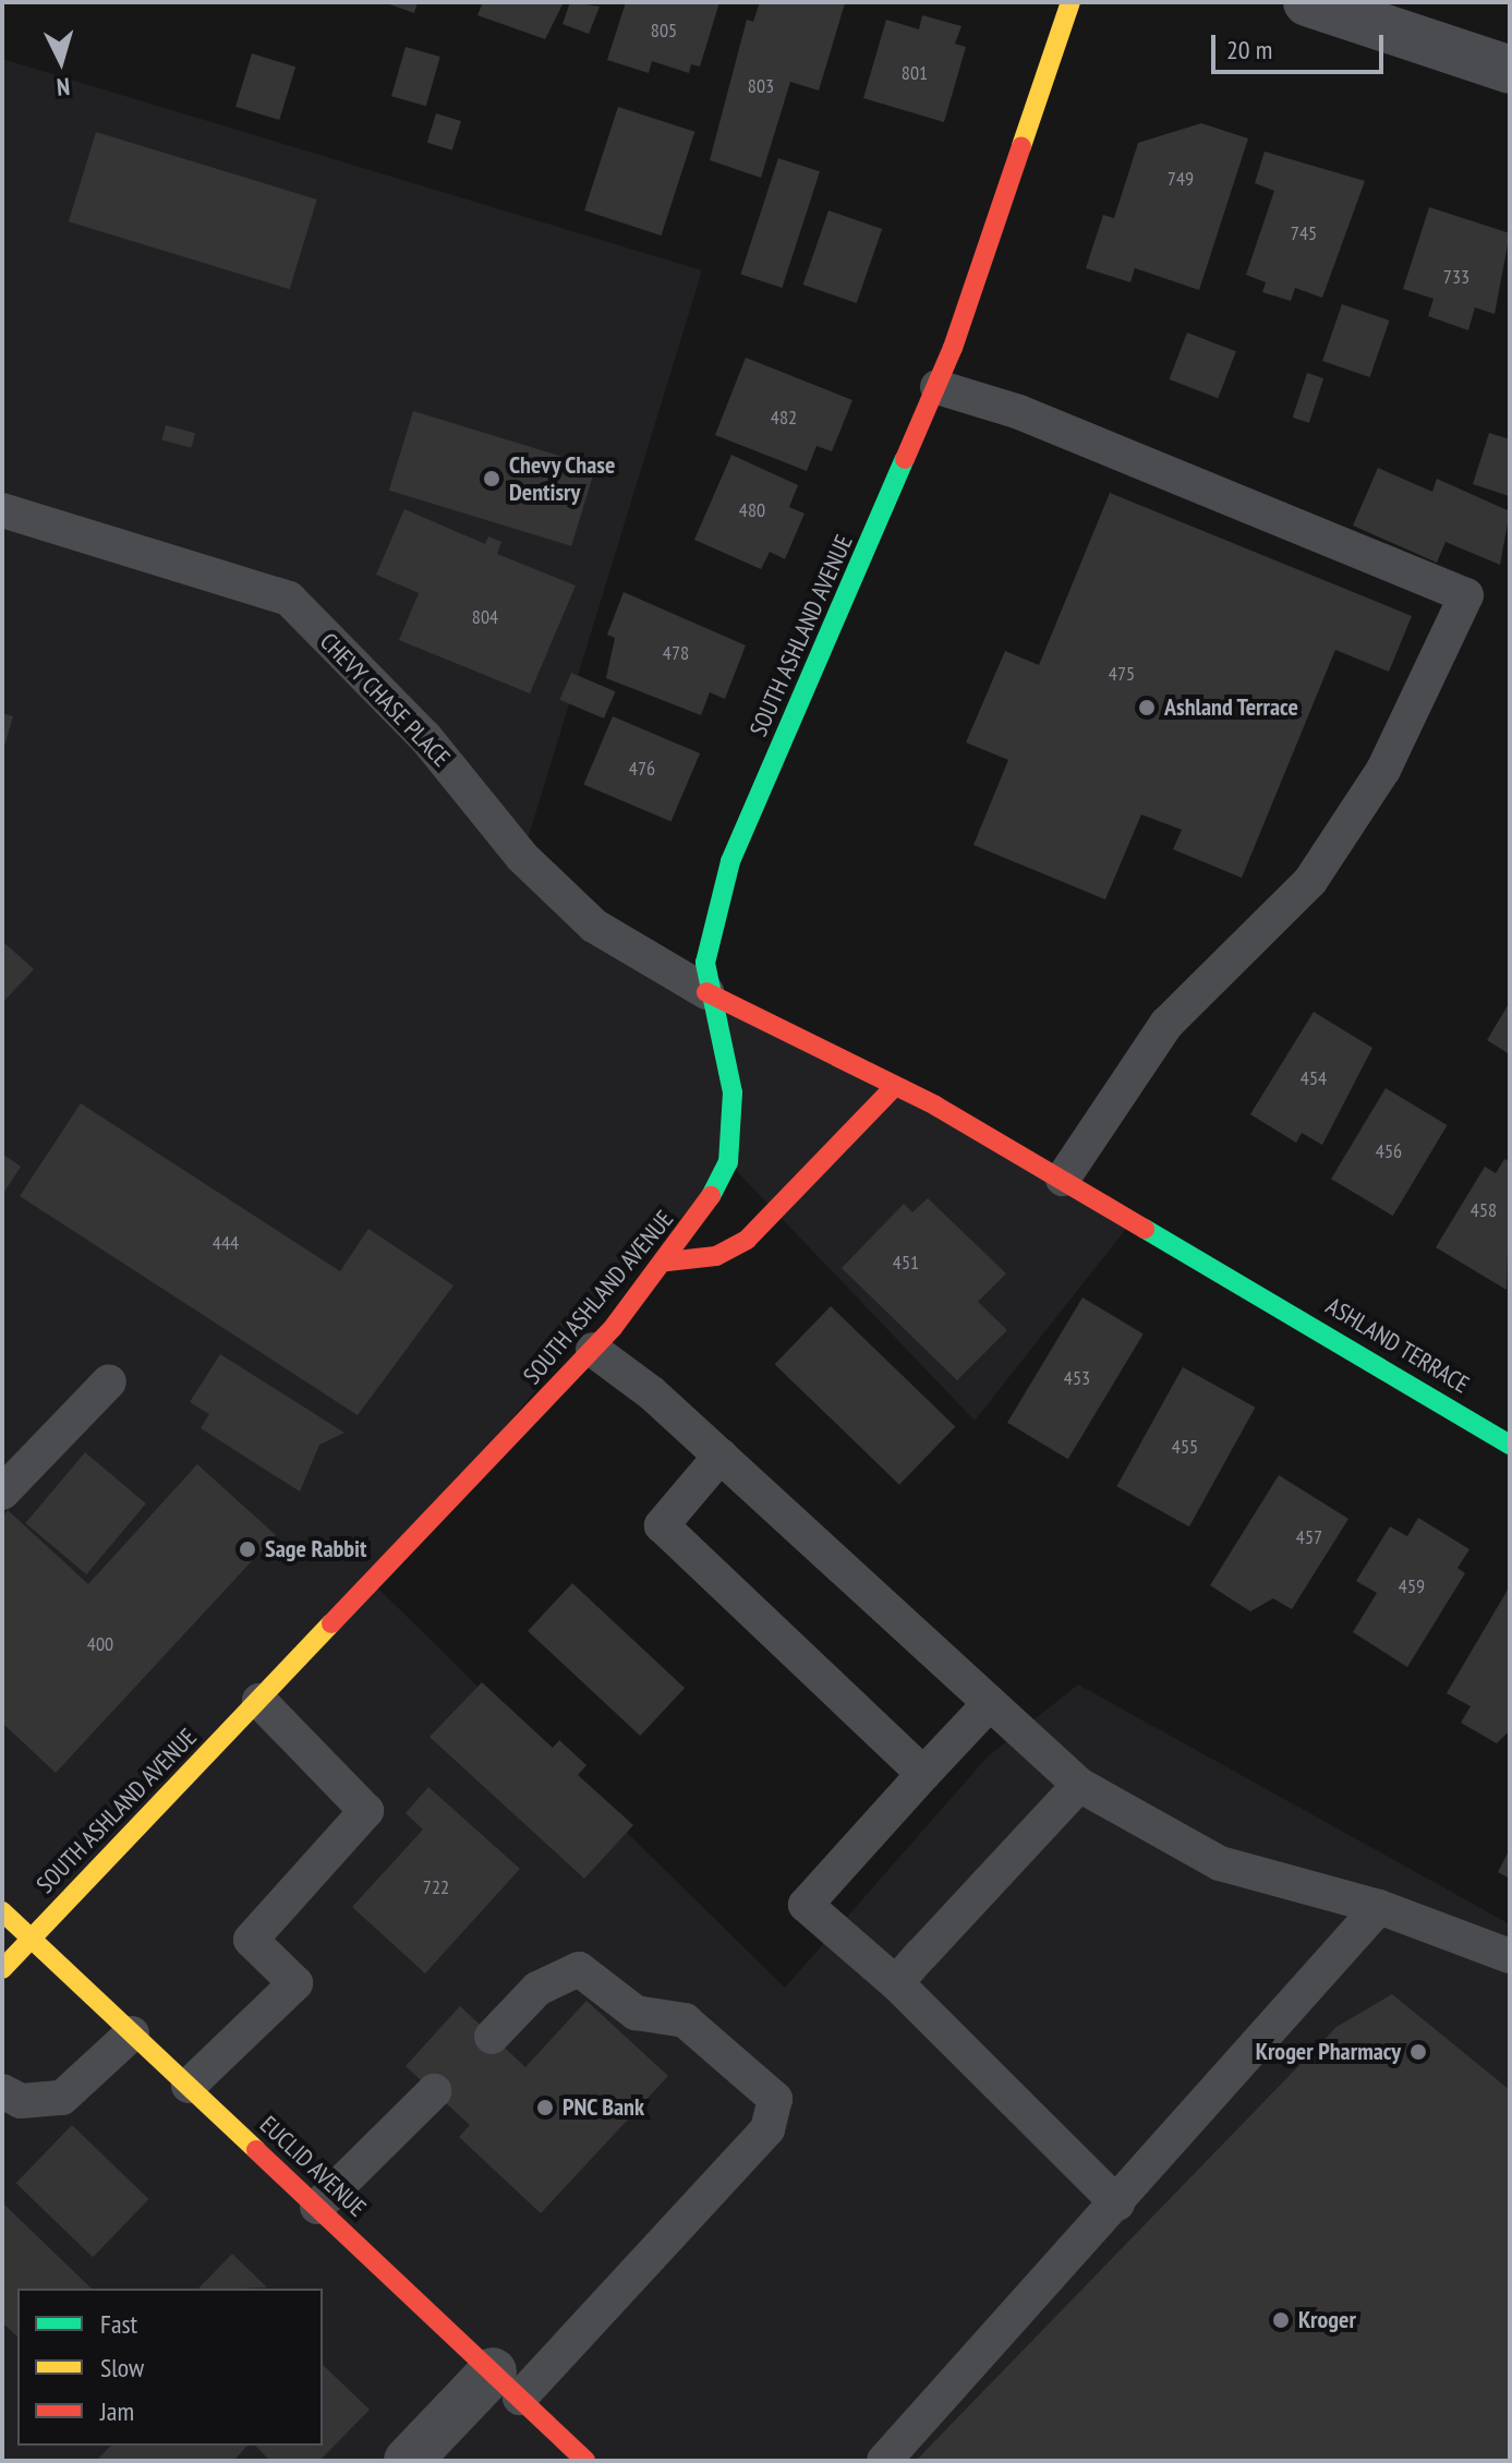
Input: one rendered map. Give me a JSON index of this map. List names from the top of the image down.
{
  "streets": {
    "street": ["SOUTH ASHLAND AVENUE", "ASHLAND TERRACE", "EUCLID AVENUE"],
    "lane": ["CHEVY CHASE PLACE"]
  },
  "crossings": [
    ["SOUTH ASHLAND AVENUE", "CHEVY CHASE PLACE"],
    ["SOUTH ASHLAND AVENUE", "ASHLAND TERRACE"],
    ["SOUTH ASHLAND AVENUE", "EUCLID AVENUE"],
    ["CHEVY CHASE PLACE", "ASHLAND TERRACE"]
  ],
  "places": [
    "Chevy Chase Dentisry",
    "Ashland Terrace",
    "Sage Rabbit",
    "Kroger Pharmacy",
    "PNC Bank",
    "Kroger"
  ],
  "house_numbers": [
    "805",
    "801",
    "803",
    "749",
    "745",
    "733",
    "482",
    "480",
    "804",
    "478",
    "475",
    "476",
    "454",
    "456",
    "458",
    "444",
    "451",
    "453",
    "455",
    "457",
    "459",
    "400",
    "722"
  ],
  "legend": ["Fast", "Slow", "Jam"],
  "scale_bar": "20 m",
  "north": "bottom"
}
